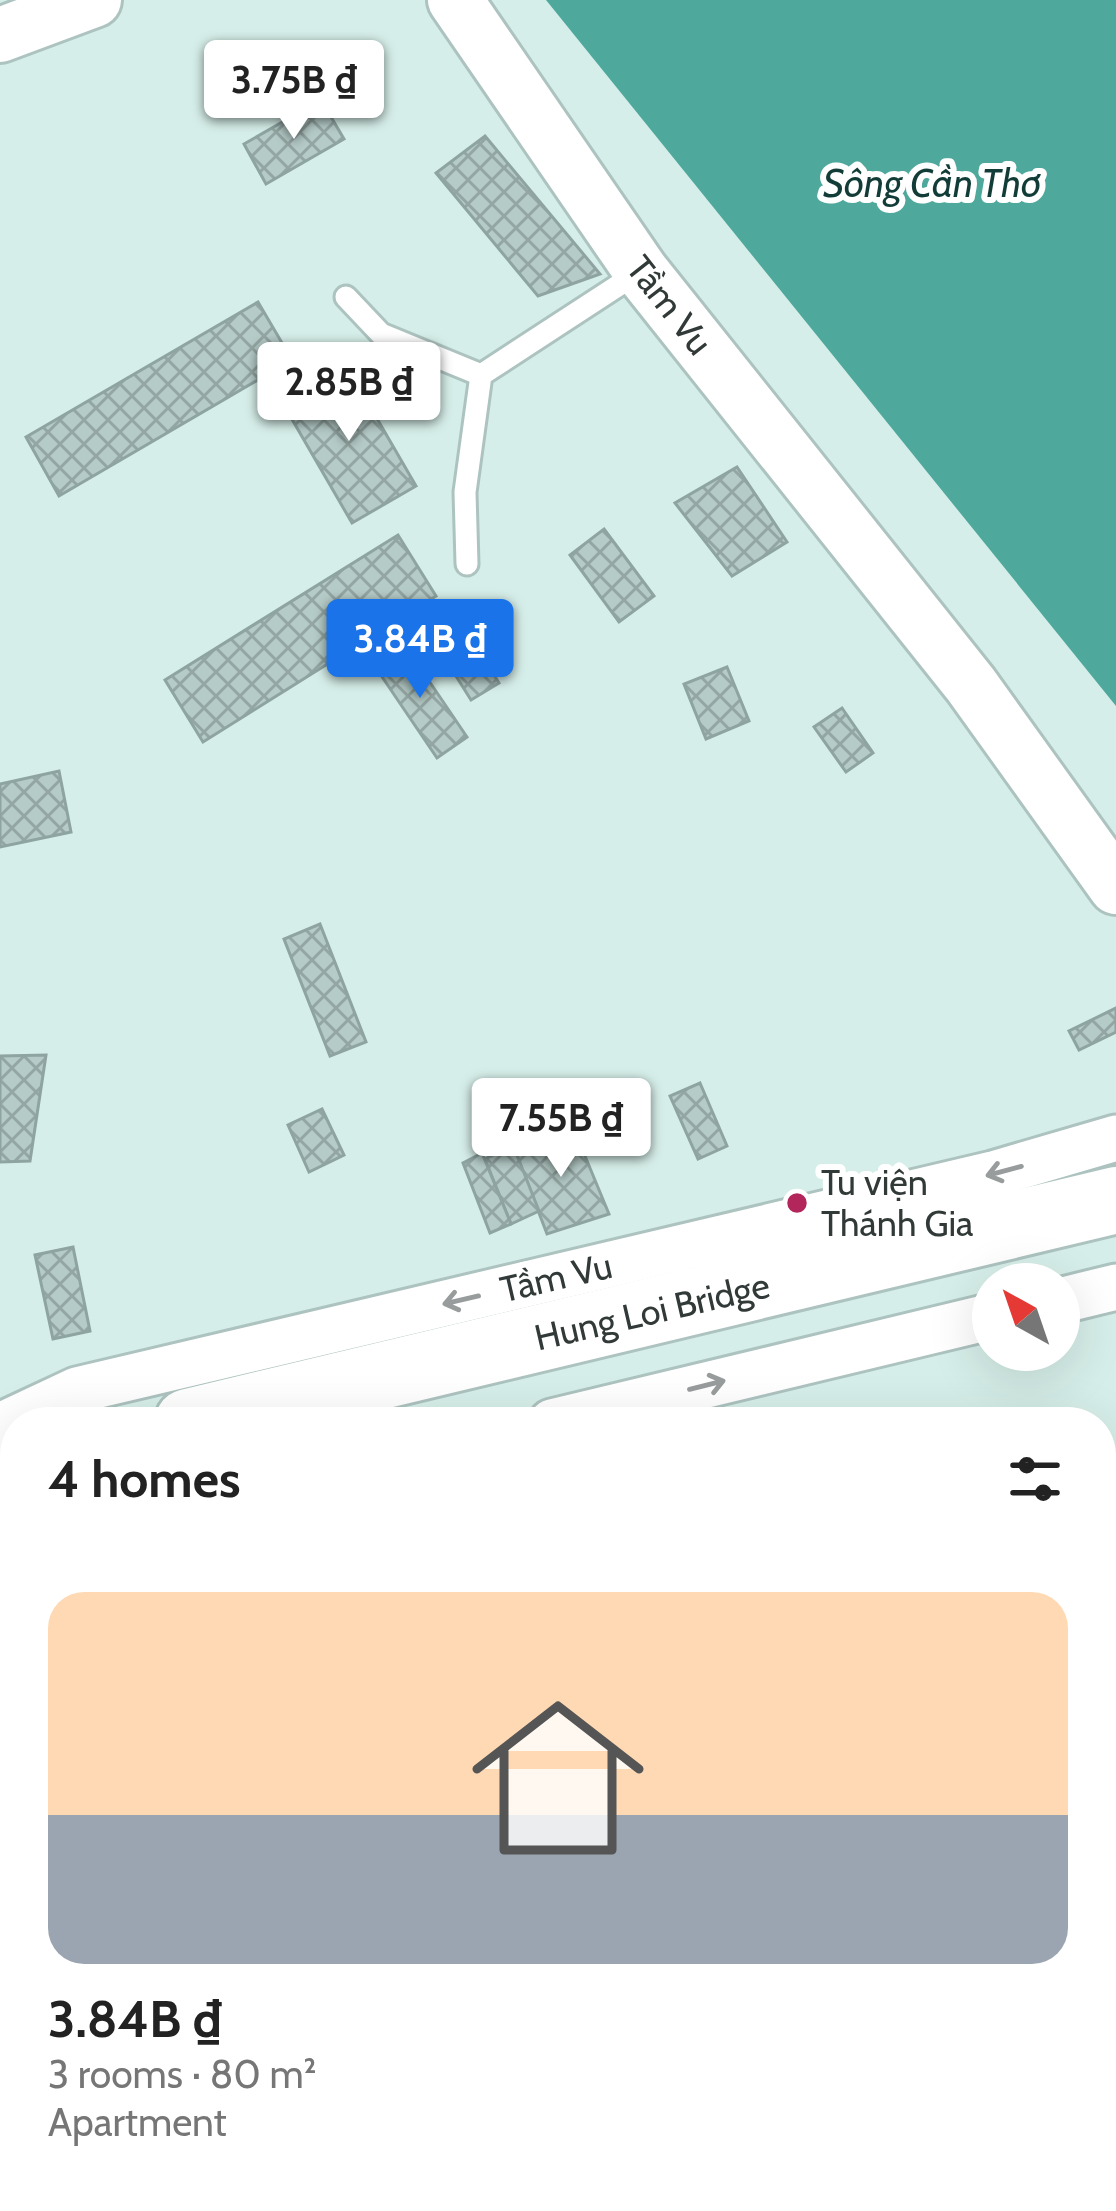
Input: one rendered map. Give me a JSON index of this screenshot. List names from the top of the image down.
{
  "streets": {
    "highway": ["Hung Loi Bridge"],
    "street": ["Tầm Vu"]
  },
  "water": ["Sông Cần Thơ"],
  "places": ["Tu viện Thánh Gia"],
  "north": "top left",
  "page": {
    "price": [
      "3.75B ₫",
      "2.85B ₫",
      "3.84B ₫",
      "7.55B ₫"
    ],
    "heading": "4 homes",
    "list": [
      {
        "name": "3.84B ₫",
        "note": "3 rooms · 80 m² · Apartment"
      }
    ]
  }
}
